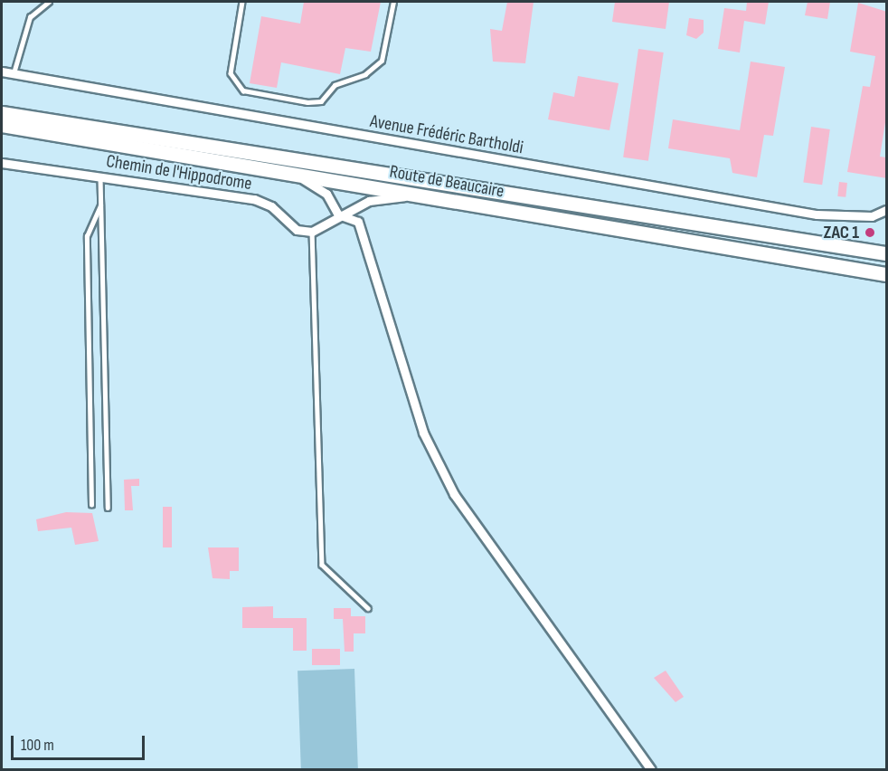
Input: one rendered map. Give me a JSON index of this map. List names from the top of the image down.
{
  "streets": {
    "main road": ["Route de Beaucaire"],
    "street": ["Avenue Frédéric Bartholdi", "Chemin de l'Hippodrome"]
  },
  "places": ["ZAC 1"],
  "scale_bar": "100 m"
}
